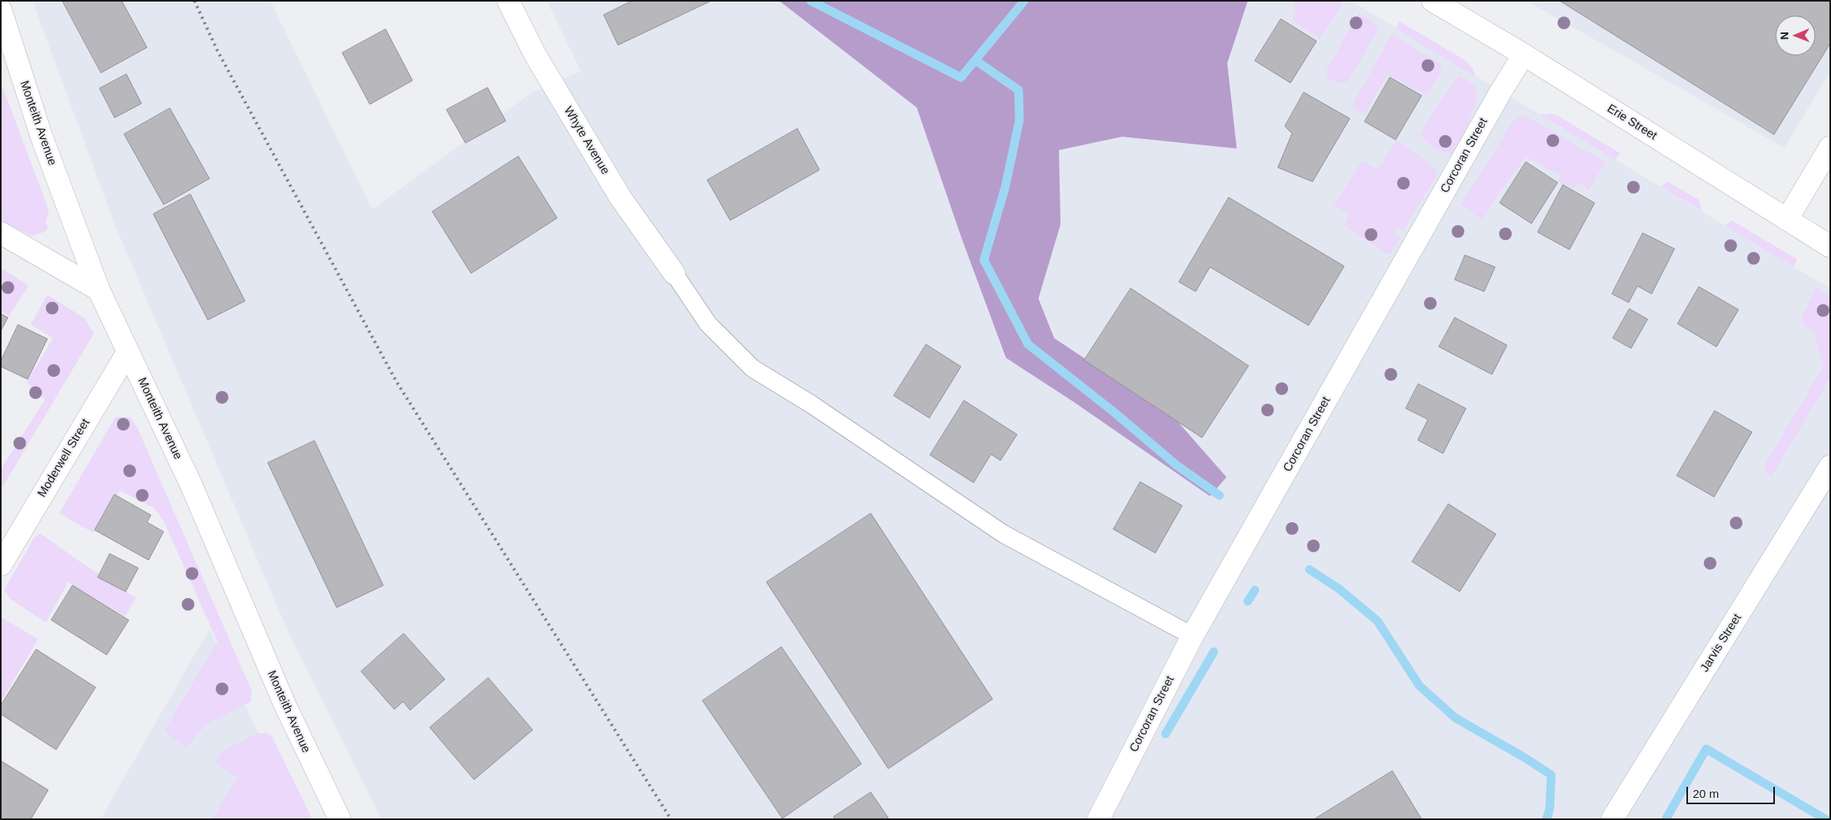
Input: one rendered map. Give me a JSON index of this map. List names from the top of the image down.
{
  "streets": {
    "street": [
      "Erie Street",
      "Monteith Avenue",
      "Whyte Avenue",
      "Corcoran Street",
      "Moderwell Street",
      "Jarvis Street"
    ]
  },
  "crossings": [
    ["Erie Street", "Corcoran Street"],
    ["Monteith Avenue", "Moderwell Street"]
  ],
  "scale_bar": "20 m",
  "north": "left"
}
